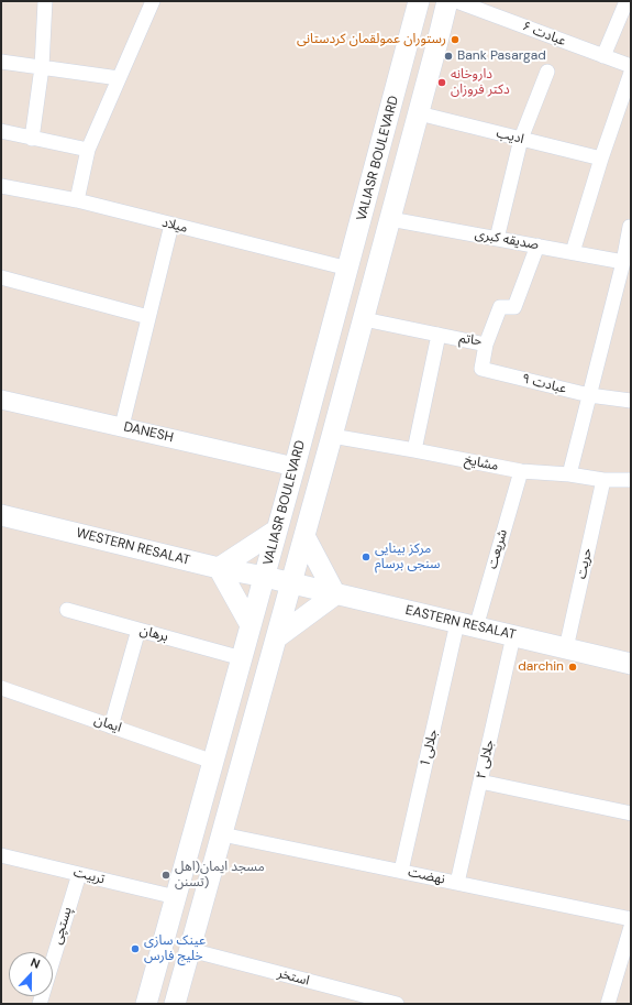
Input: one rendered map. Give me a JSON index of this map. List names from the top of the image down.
{
  "streets": {
    "main road": ["VALIASR BOULEVARD", "WESTERN RESALAT", "EASTERN RESALAT"],
    "street": [
      "عبادت ۶",
      "ادیب",
      "میلاد",
      "صدیقه کبری",
      "حاتم",
      "عبادت ۹",
      "DANESH",
      "مشایخ",
      "شریعت",
      "حریت",
      "برهان",
      "ایمان",
      "جلالی 1",
      "جلالی ۲",
      "تربیت",
      "نهضت",
      "پستچی",
      "استخر"
    ]
  },
  "crossings": [
    ["ادیب", "VALIASR BOULEVARD"],
    ["VALIASR BOULEVARD", "میلاد"],
    ["VALIASR BOULEVARD", "صدیقه کبری"],
    ["VALIASR BOULEVARD", "حاتم"],
    ["VALIASR BOULEVARD", "DANESH"],
    ["VALIASR BOULEVARD", "مشایخ"],
    ["VALIASR BOULEVARD", "WESTERN RESALAT"],
    ["VALIASR BOULEVARD", "EASTERN RESALAT"],
    ["VALIASR BOULEVARD", "برهان"],
    ["VALIASR BOULEVARD", "ایمان"],
    ["VALIASR BOULEVARD", "تربیت"],
    ["VALIASR BOULEVARD", "نهضت"],
    ["VALIASR BOULEVARD", "استخر"],
    ["صدیقه کبری", "حاتم"],
    ["حاتم", "عبادت ۹"],
    ["مشایخ", "شریعت"],
    ["مشایخ", "حریت"],
    ["WESTERN RESALAT", "EASTERN RESALAT"],
    ["شریعت", "EASTERN RESALAT"],
    ["شریعت", "جلالی 1"],
    ["حریت", "EASTERN RESALAT"],
    ["EASTERN RESALAT", "جلالی 1"],
    ["EASTERN RESALAT", "جلالی ۲"],
    ["جلالی 1", "نهضت"],
    ["جلالی ۲", "نهضت"],
    ["تربیت", "پستچی"]
  ],
  "places": [
    "رستوران عمولقمان کردستانی",
    "Bank Pasargad",
    "داروخانه دکتر فروزان",
    "مرکز بینایی سنجی برسام",
    "darchin",
    "مسجد ایمان(اهل تسنن)",
    "عینک سازی خلیج فارس"
  ],
  "north": "top"
}
